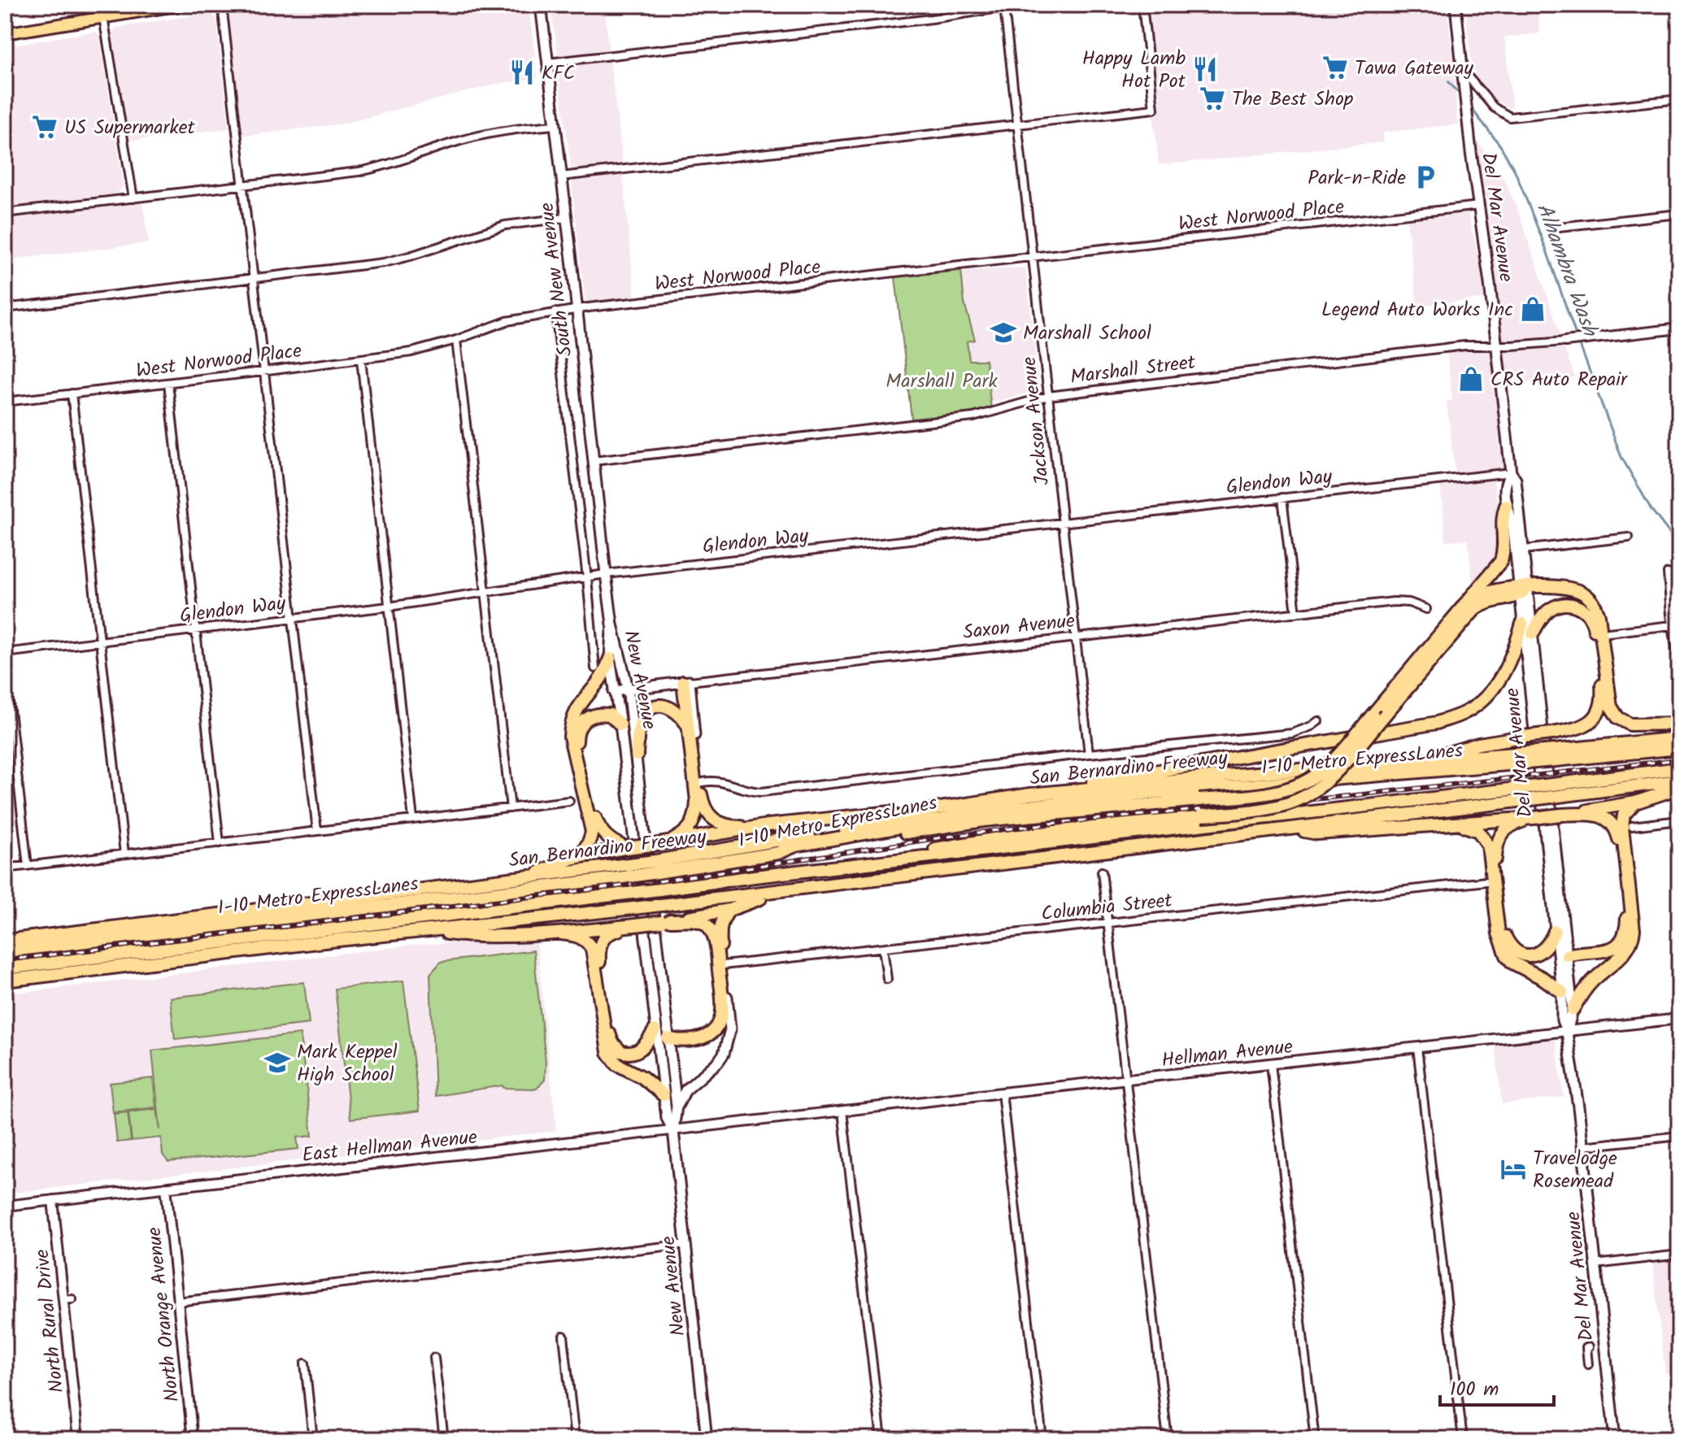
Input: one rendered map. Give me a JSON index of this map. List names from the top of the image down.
{
  "streets": {
    "highway": ["I-10 Metro ExpressLanes", "San Bernardino Freeway"],
    "main road": [
      "Del Mar Avenue",
      "South New Avenue",
      "Saxon Avenue",
      "New Avenue"
    ],
    "street": [
      "West Norwood Place",
      "Marshall Street",
      "Jackson Avenue",
      "Glendon Way",
      "Columbia Street",
      "Hellman Avenue",
      "East Hellman Avenue",
      "North Orange Avenue",
      "North Rural Drive"
    ]
  },
  "crossings": [
    ["West Norwood Place", "Del Mar Avenue"],
    ["West Norwood Place", "South New Avenue"],
    ["West Norwood Place", "Jackson Avenue"],
    ["Del Mar Avenue", "Marshall Street"],
    ["Del Mar Avenue", "Glendon Way"],
    ["Del Mar Avenue", "Hellman Avenue"],
    ["South New Avenue", "Marshall Street"],
    ["South New Avenue", "Glendon Way"],
    ["Marshall Street", "Jackson Avenue"],
    ["Jackson Avenue", "Glendon Way"],
    ["Jackson Avenue", "Saxon Avenue"],
    ["Saxon Avenue", "New Avenue"],
    ["New Avenue", "East Hellman Avenue"],
    ["I-10 Metro ExpressLanes", "San Bernardino Freeway"],
    ["Hellman Avenue", "East Hellman Avenue"],
    ["East Hellman Avenue", "North Orange Avenue"],
    ["East Hellman Avenue", "North Rural Drive"]
  ],
  "water": ["Alhambra Wash"],
  "parks": ["Marshall Park"],
  "places": {
    "supermarket": ["Tawa Gateway", "The Best Shop", "US Supermarket"],
    "restaurant": ["Happy Lamb Hot Pot", "KFC"],
    "parking": ["Park-n-Ride"],
    "shop": ["Legend Auto Works Inc", "CRS Auto Repair"],
    "school or university": ["Marshall School", "Mark Keppel High School"],
    "hotel": ["Travelodge Rosemead"]
  },
  "scale_bar": "100 m"
}
